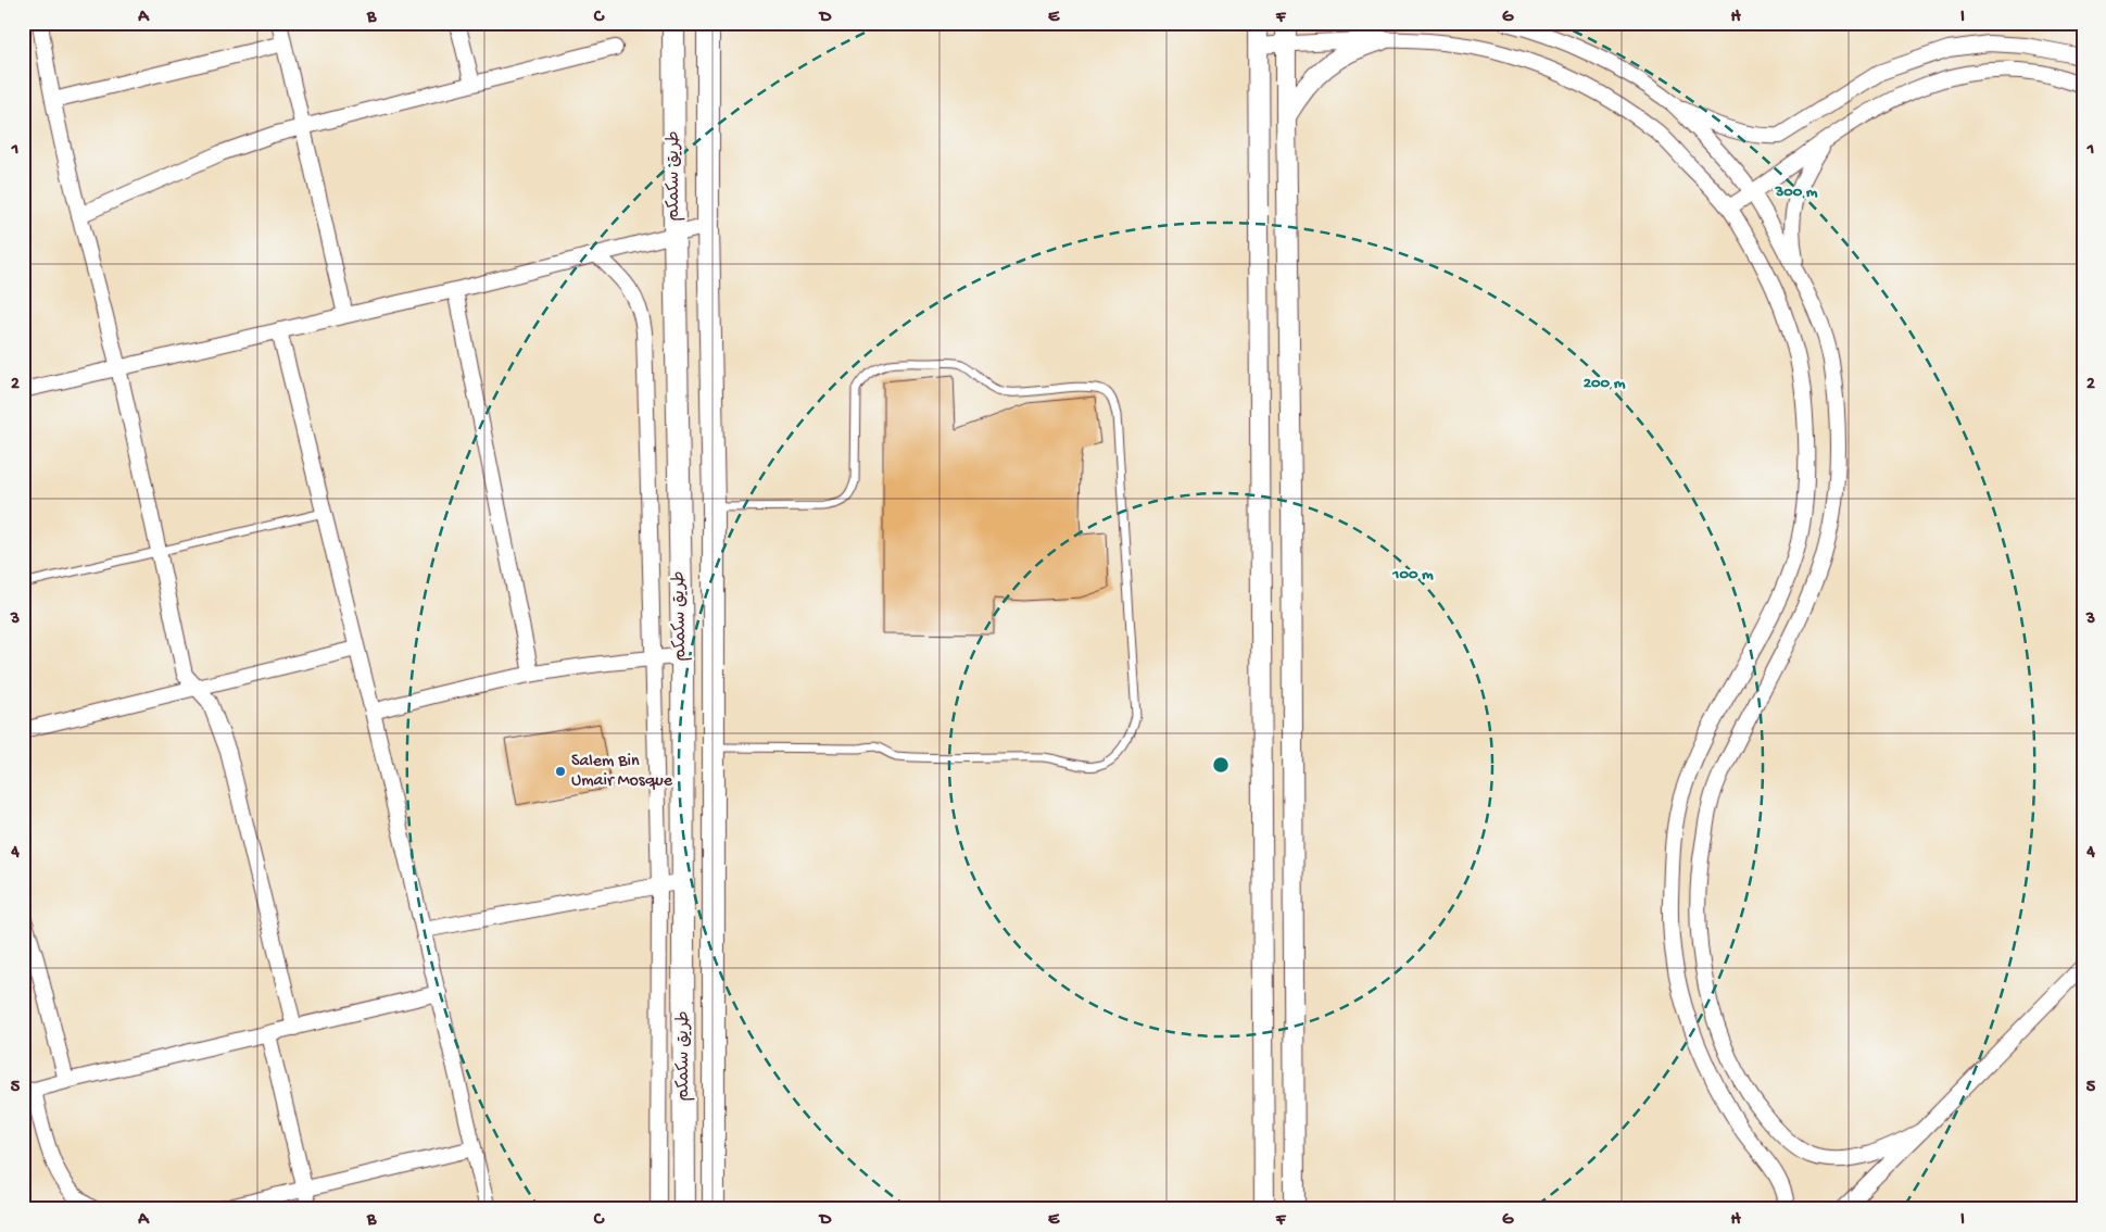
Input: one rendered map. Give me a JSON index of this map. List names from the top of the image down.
{
  "streets": {
    "main road": ["طريق سكمكم"]
  },
  "places": ["Salem Bin Umair Mosque"],
  "grid": {
    "columns": [
      "A",
      "B",
      "C",
      "D",
      "E",
      "F",
      "G",
      "H",
      "I"
    ],
    "rows": [
      "1",
      "2",
      "3",
      "4",
      "5"
    ]
  },
  "rings": ["300 m", "200 m", "100 m"]
}
